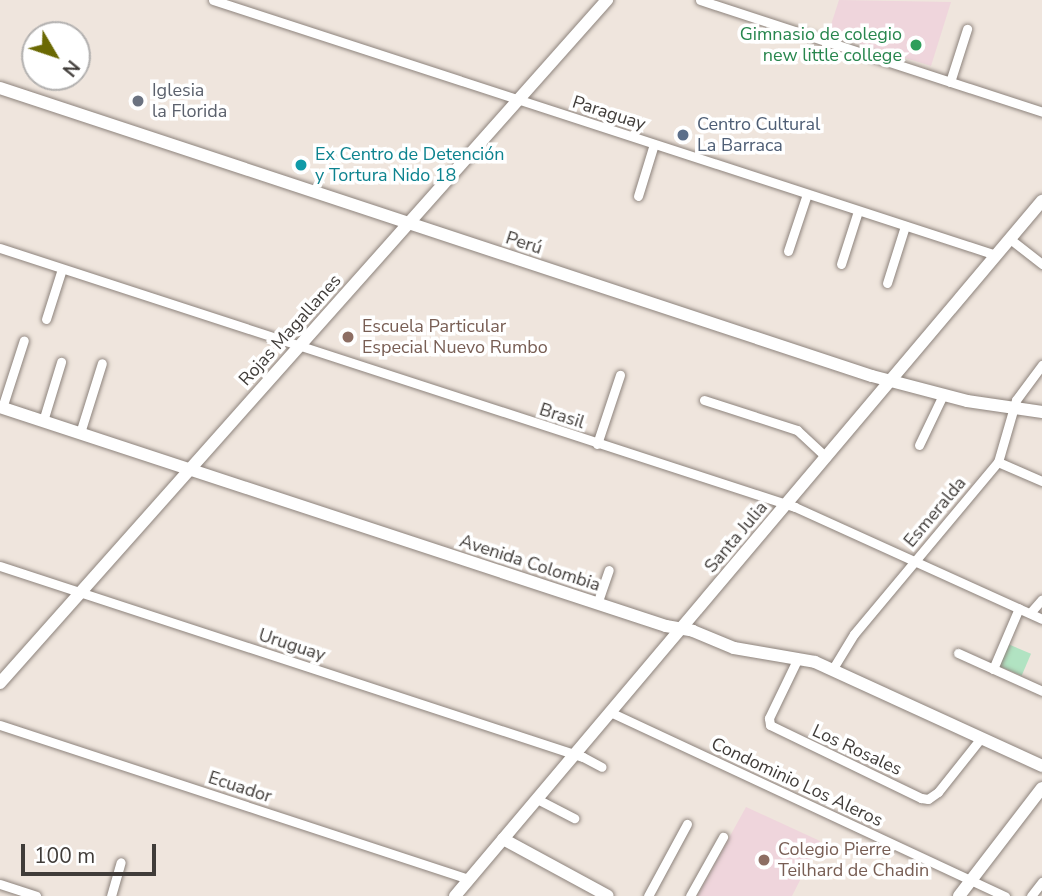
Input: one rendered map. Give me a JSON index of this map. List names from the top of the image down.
{
  "streets": {
    "street": [
      "Paraguay",
      "Perú",
      "Rojas Magallanes",
      "Brasil",
      "Esmeralda",
      "Santa Julia",
      "Avenida Colombia",
      "Uruguay",
      "Los Rosales",
      "Condominio Los Aleros",
      "Ecuador"
    ]
  },
  "crossings": [
    ["Paraguay", "Rojas Magallanes"],
    ["Paraguay", "Santa Julia"],
    ["Perú", "Rojas Magallanes"],
    ["Perú", "Esmeralda"],
    ["Perú", "Santa Julia"],
    ["Rojas Magallanes", "Brasil"],
    ["Rojas Magallanes", "Avenida Colombia"],
    ["Rojas Magallanes", "Uruguay"],
    ["Brasil", "Esmeralda"],
    ["Brasil", "Santa Julia"],
    ["Esmeralda", "Avenida Colombia"],
    ["Santa Julia", "Avenida Colombia"],
    ["Santa Julia", "Uruguay"],
    ["Santa Julia", "Condominio Los Aleros"],
    ["Santa Julia", "Ecuador"],
    ["Avenida Colombia", "Los Rosales"]
  ],
  "places": [
    "Gimnasio de colegio new little college",
    "Iglesia la Florida",
    "Centro Cultural La Barraca",
    "Ex Centro de Detención y Tortura Nido 18",
    "Escuela Particular Especial Nuevo Rumbo",
    "Colegio Pierre Teilhard de Chadin"
  ],
  "scale_bar": "100 m",
  "north": "bottom right"
}
